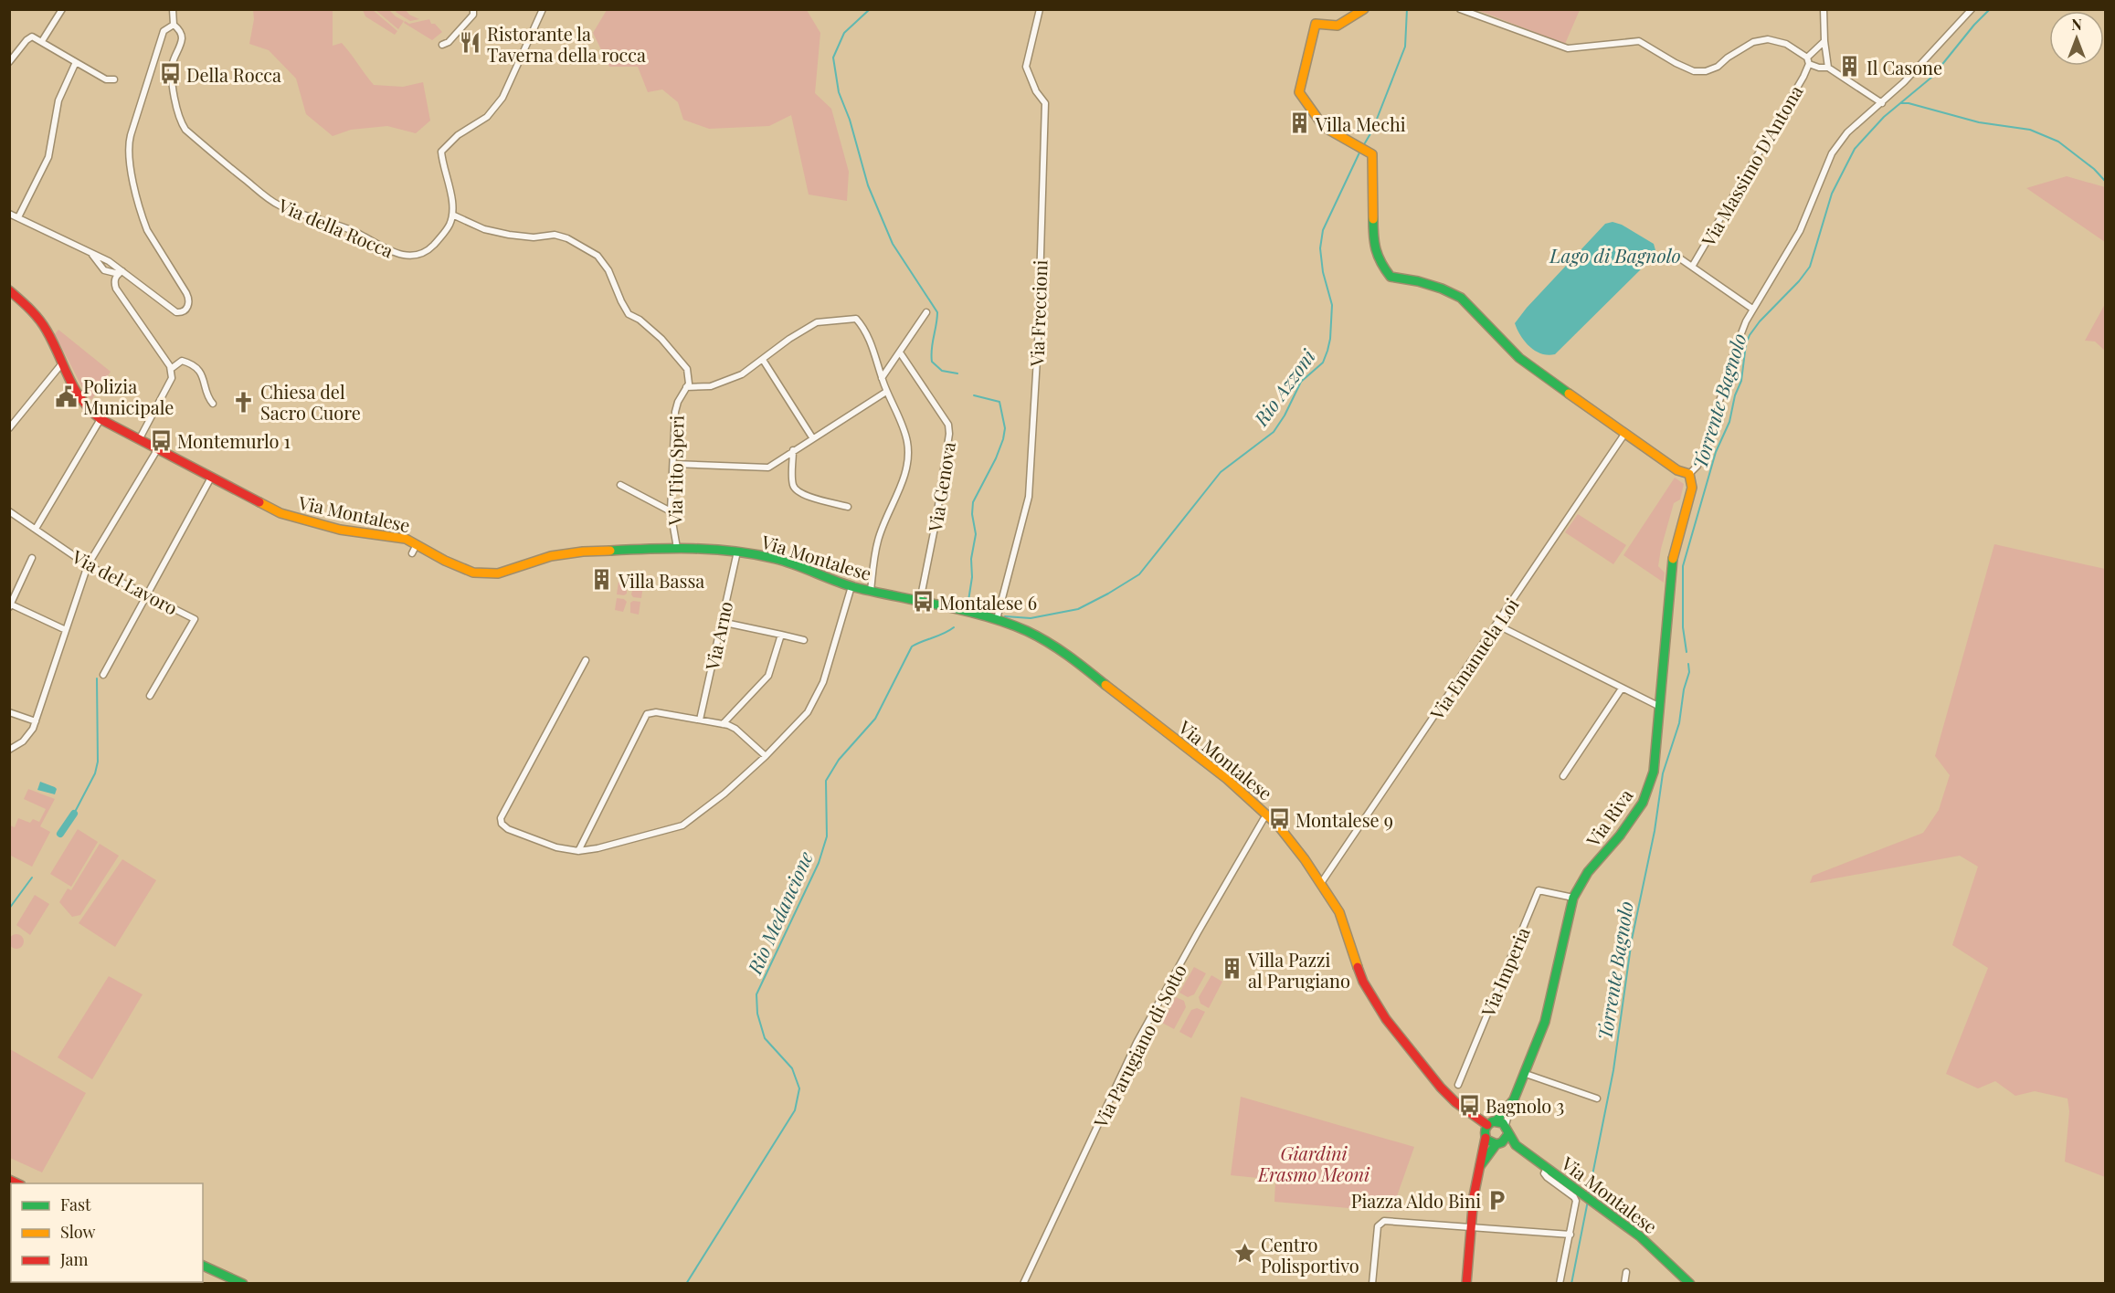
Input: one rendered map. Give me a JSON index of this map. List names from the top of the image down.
{
  "streets": {
    "street": [
      "Via Massimo D'Antona",
      "Via della Rocca",
      "Via Freccioni",
      "Via Tito Speri",
      "Via Genova",
      "Via Montalese",
      "Via del Lavoro",
      "Via Arno",
      "Via Emanuela Loi",
      "Via Riva",
      "Via Imperia",
      "Via Parugiano di Sotto"
    ]
  },
  "crossings": [
    ["Via Freccioni", "Via Montalese"],
    ["Via Tito Speri", "Via Montalese"],
    ["Via Genova", "Via Montalese"],
    ["Via Montalese", "Via Arno"],
    ["Via Montalese", "Via Emanuela Loi"],
    ["Via Montalese", "Via Riva"],
    ["Via Montalese", "Via Parugiano di Sotto"],
    ["Via Riva", "Via Imperia"]
  ],
  "water": [
    "Lago di Bagnolo",
    "Rio Azzoni",
    "Torrente Bagnolo",
    "Rio Medancione"
  ],
  "parks": ["Giardini Erasmo Meoni"],
  "places": {
    "restaurant": ["Ristorante la Taverna della rocca"],
    "building": [
      "Il Casone",
      "Villa Mechi",
      "Villa Bassa",
      "Villa Pazzi al Parugiano"
    ],
    "bus stop": [
      "Della Rocca",
      "Montemurlo 1",
      "Montalese 6",
      "Montalese 9",
      "Bagnolo 3"
    ],
    "public building": ["Polizia Municipale"],
    "church": ["Chiesa del Sacro Cuore"],
    "parking": ["Piazza Aldo Bini"],
    "place": ["Centro Polisportivo"]
  },
  "legend": ["Fast", "Slow", "Jam"],
  "north": "top"
}
